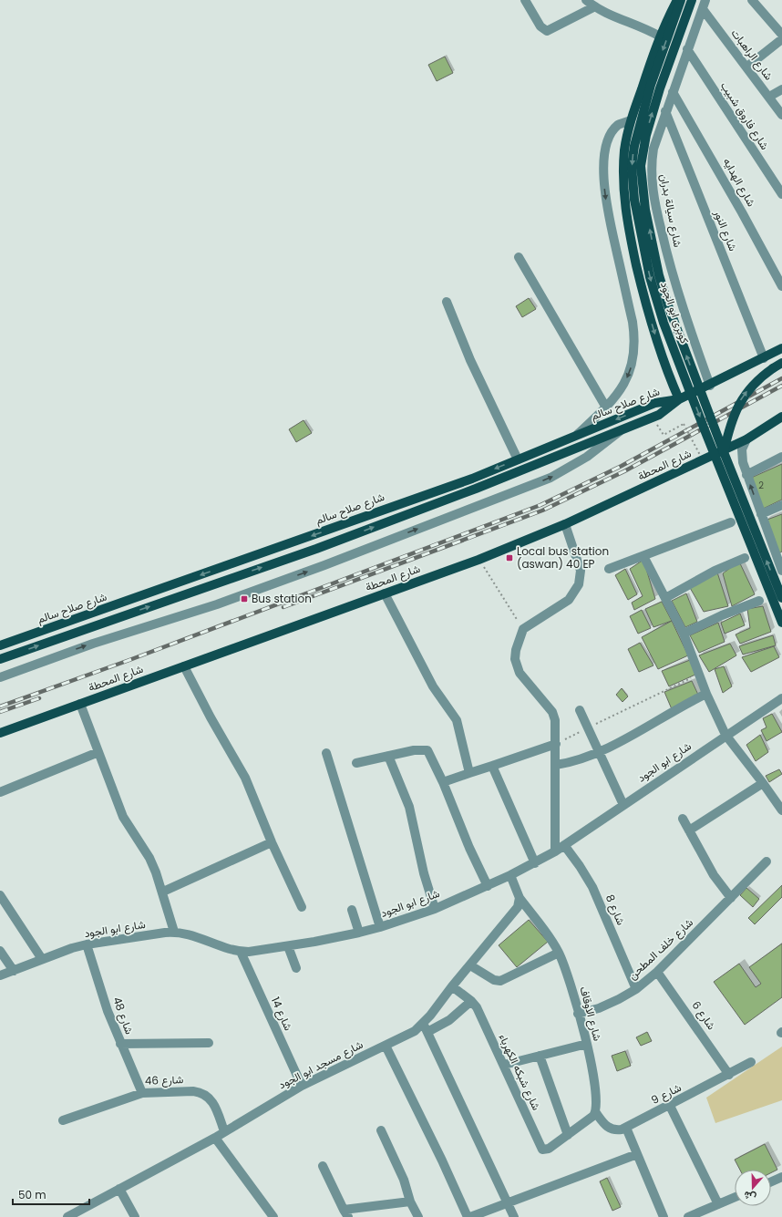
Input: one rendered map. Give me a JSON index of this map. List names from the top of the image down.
{
  "streets": {
    "main road": ["كوبرى ابو الجود", "شارع صلاح سالم", "شارع المحطة"],
    "street": [
      "شارع الراهبات",
      "شارع فاروق شبيب",
      "شارع الهدايه",
      "شارع سيالة بدران",
      "شارع النور",
      "شارع ابو الجود",
      "شارع 8",
      "شارع خلف المطحن",
      "شارع 14",
      "شارع الاوقاف",
      "شارع 48",
      "شارع 6",
      "شارع مسجد ابو الجود",
      "شارع شبكه الكهرباء",
      "شارع 46",
      "شارع 9"
    ]
  },
  "crossings": [
    ["شارع الراهبات", "شارع سيالة بدران"],
    ["شارع فاروق شبيب", "شارع سيالة بدران"],
    ["شارع الهدايه", "شارع سيالة بدران"],
    ["شارع سيالة بدران", "شارع النور"],
    ["شارع ابو الجود", "شارع 8"],
    ["شارع ابو الجود", "شارع 14"],
    ["شارع ابو الجود", "شارع 48"],
    ["شارع 8", "شارع خلف المطحن"],
    ["شارع خلف المطحن", "شارع الاوقاف"],
    ["شارع خلف المطحن", "شارع 6"],
    ["شارع 14", "شارع مسجد ابو الجود"],
    ["شارع الاوقاف", "شارع مسجد ابو الجود"],
    ["شارع الاوقاف", "شارع 9"],
    ["شارع 48", "شارع 46"],
    ["شارع 6", "شارع 9"],
    ["شارع مسجد ابو الجود", "شارع شبكه الكهرباء"],
    ["شارع مسجد ابو الجود", "شارع 46"]
  ],
  "places": {
    "transit": ["Local bus station (aswan) 40 EP", "Bus station"]
  },
  "house_numbers": ["2"],
  "scale_bar": "50 m",
  "north": "bottom"
}
